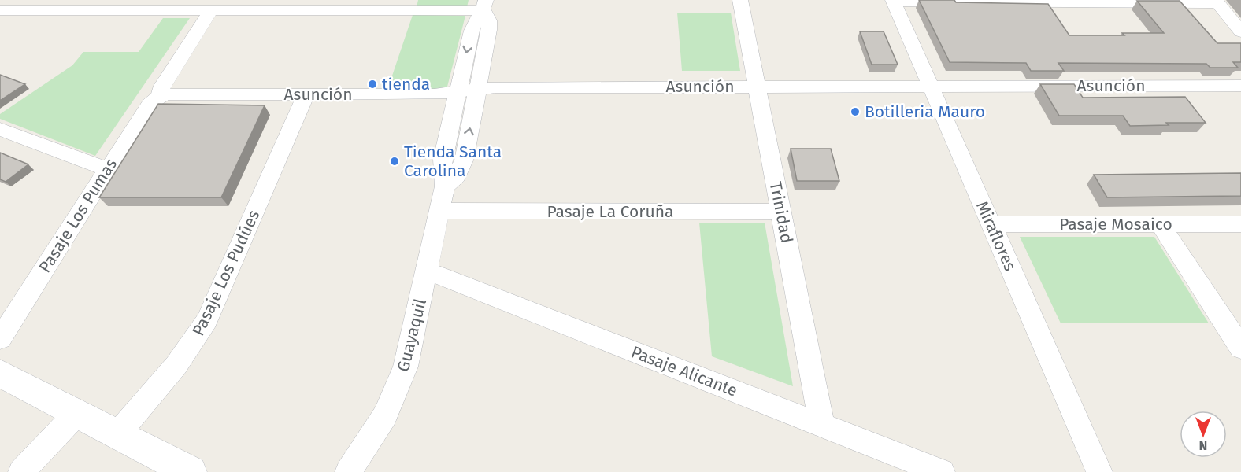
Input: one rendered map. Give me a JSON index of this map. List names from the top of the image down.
{
  "streets": {
    "street": [
      "Asunción",
      "Pasaje La Coruña",
      "Trinidad",
      "Pasaje Los Pumas",
      "Pasaje Mosaico",
      "Miraflores",
      "Pasaje Los Pudúes",
      "Guayaquil",
      "Pasaje Alicante"
    ]
  },
  "crossings": [
    ["Asunción", "Trinidad"],
    ["Asunción", "Pasaje Los Pumas"],
    ["Asunción", "Miraflores"],
    ["Asunción", "Pasaje Los Pudúes"],
    ["Asunción", "Guayaquil"],
    ["Pasaje La Coruña", "Trinidad"],
    ["Pasaje La Coruña", "Guayaquil"],
    ["Trinidad", "Pasaje Alicante"],
    ["Pasaje Mosaico", "Miraflores"],
    ["Guayaquil", "Pasaje Alicante"]
  ],
  "places": ["tienda", "Botilleria Mauro", "Tienda Santa Carolina"],
  "north": "bottom"
}
